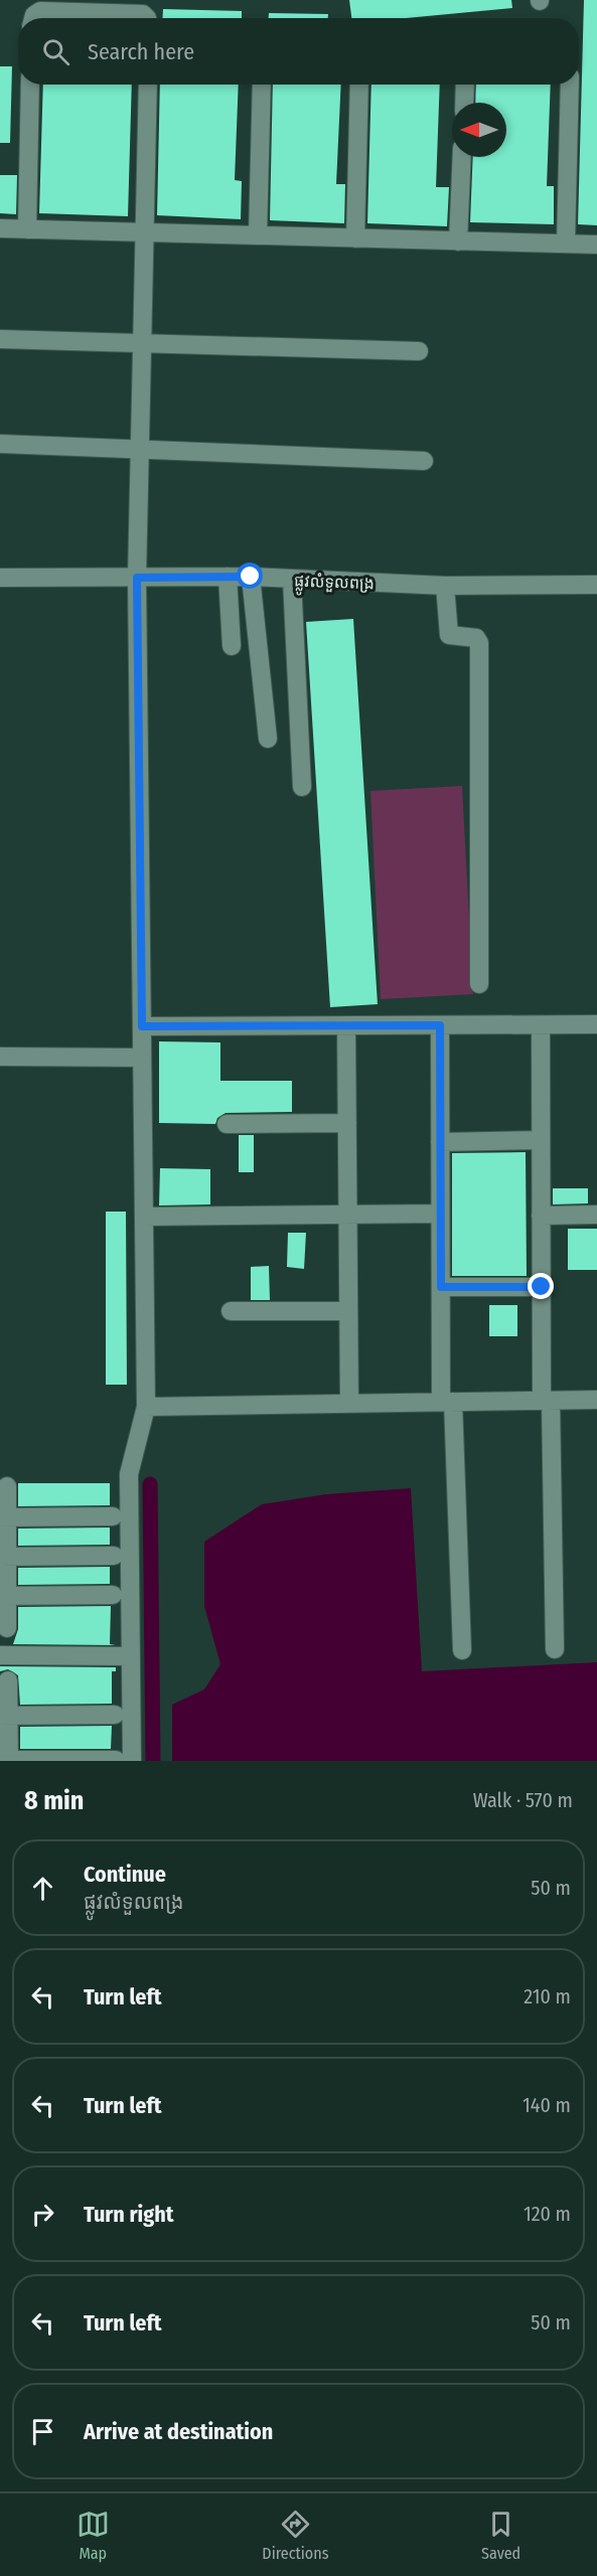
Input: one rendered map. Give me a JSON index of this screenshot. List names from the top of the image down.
{
  "streets": {
    "street": ["ផ្លូវលំទួលពង្រ"]
  },
  "north": "left",
  "page": {
    "search": "Search here",
    "heading": ["8 min", "Walk · 570 m"],
    "list": [
      ["Continue", "ផ្លូវលំទួលពង្រ", "50 m"],
      ["Turn left", "210 m"],
      ["Turn left", "140 m"],
      ["Turn right", "120 m"],
      ["Turn left", "50 m"],
      "Arrive at destination"
    ],
    "nav": ["Map", "Directions", "Saved"]
  }
}
